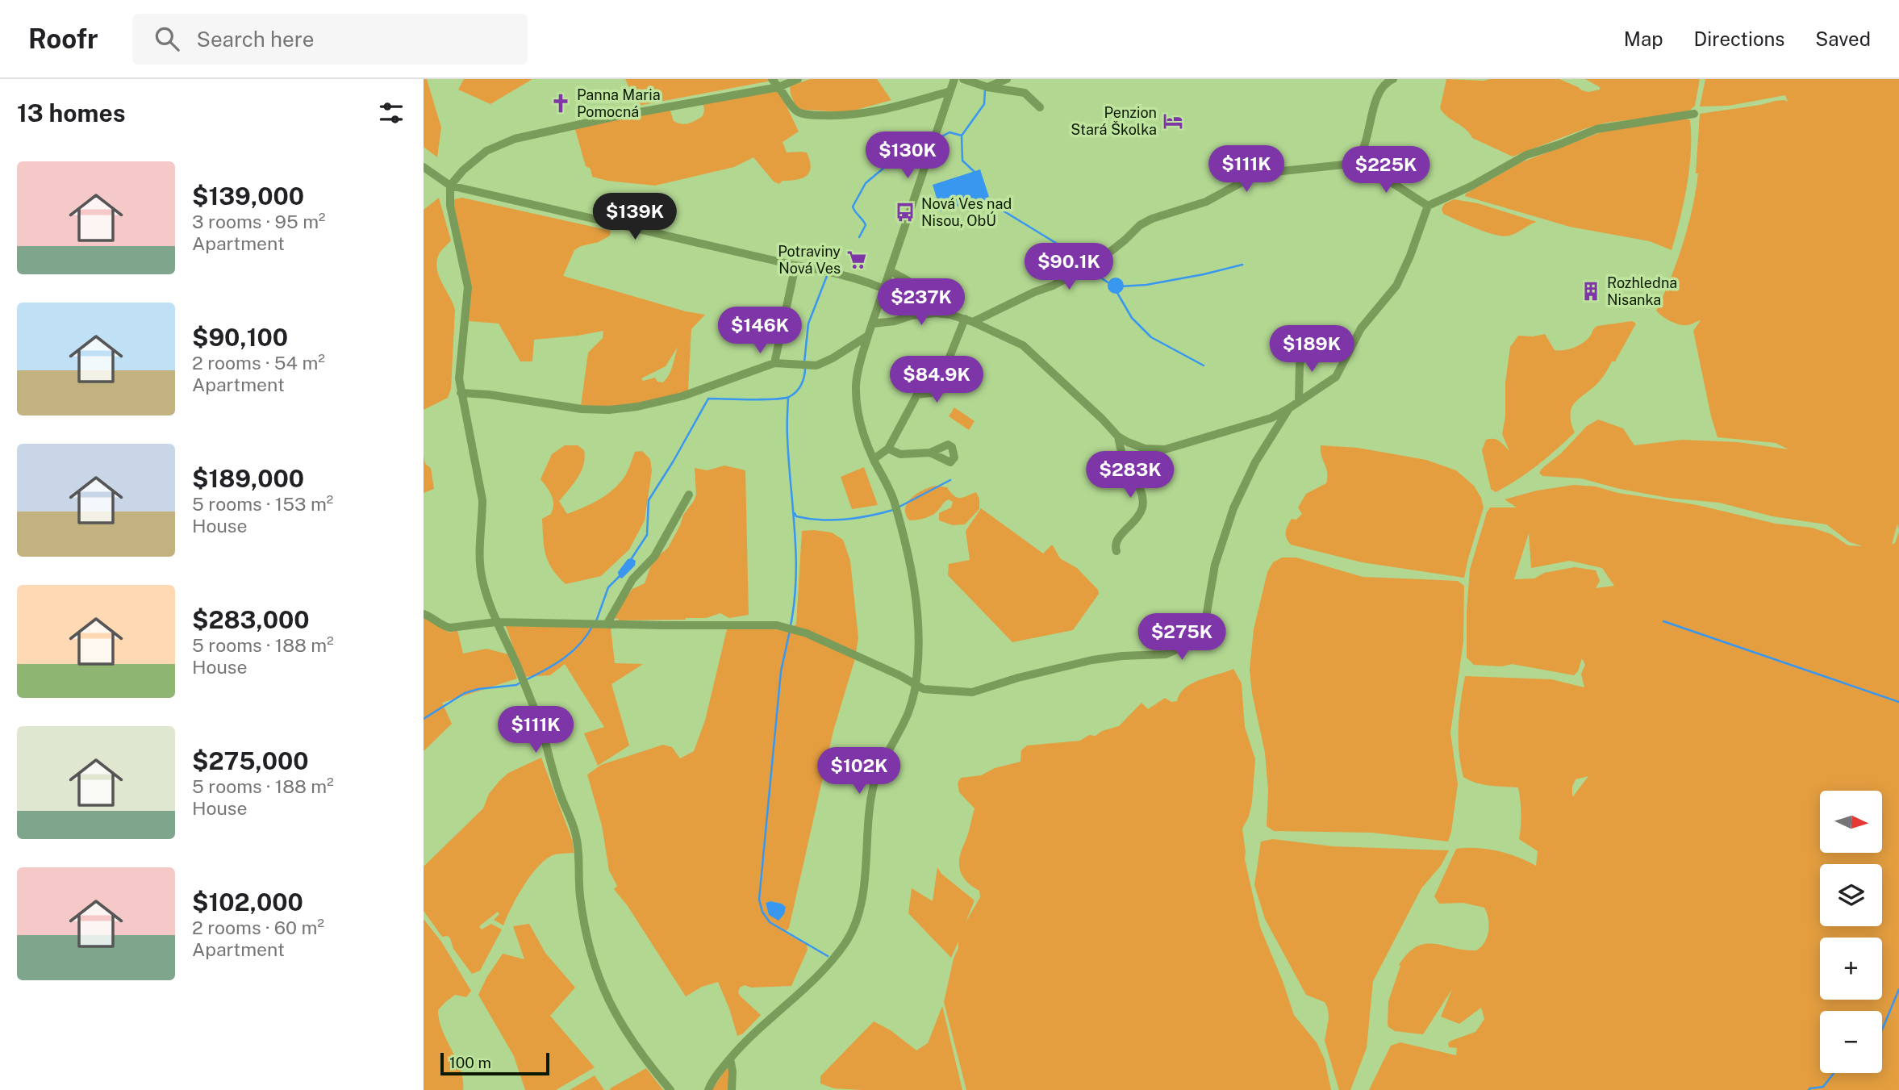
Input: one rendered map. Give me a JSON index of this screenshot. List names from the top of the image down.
{
  "places": {
    "church": ["Panna Maria Pomocná"],
    "hotel": ["Penzion Stará Školka"],
    "bus stop": ["Nová Ves nad Nisou, ObÚ"],
    "supermarket": ["Potraviny Nová Ves"],
    "building": ["Rozhledna Nisanka"]
  },
  "scale_bar": "100 m",
  "north": "right",
  "page": {
    "header": "Roofr",
    "search": "Search here",
    "nav": ["Map", "Directions", "Saved"],
    "heading": "13 homes",
    "price": [
      "$130K",
      "$111K",
      "$225K",
      "$139K",
      "$90.1K",
      "$237K",
      "$146K",
      "$189K",
      "$84.9K",
      "$283K",
      "$275K",
      "$111K",
      "$102K"
    ],
    "list": [
      {
        "name": "$139,000",
        "note": "3 rooms · 95 m² · Apartment"
      },
      {
        "name": "$90,100",
        "note": "2 rooms · 54 m² · Apartment"
      },
      {
        "name": "$189,000",
        "note": "5 rooms · 153 m² · House"
      },
      {
        "name": "$283,000",
        "note": "5 rooms · 188 m² · House"
      },
      {
        "name": "$275,000",
        "note": "5 rooms · 188 m² · House"
      },
      {
        "name": "$102,000",
        "note": "2 rooms · 60 m² · Apartment"
      }
    ],
    "map_buttons": ["+", "−"],
    "scale": "100 m"
  }
}
